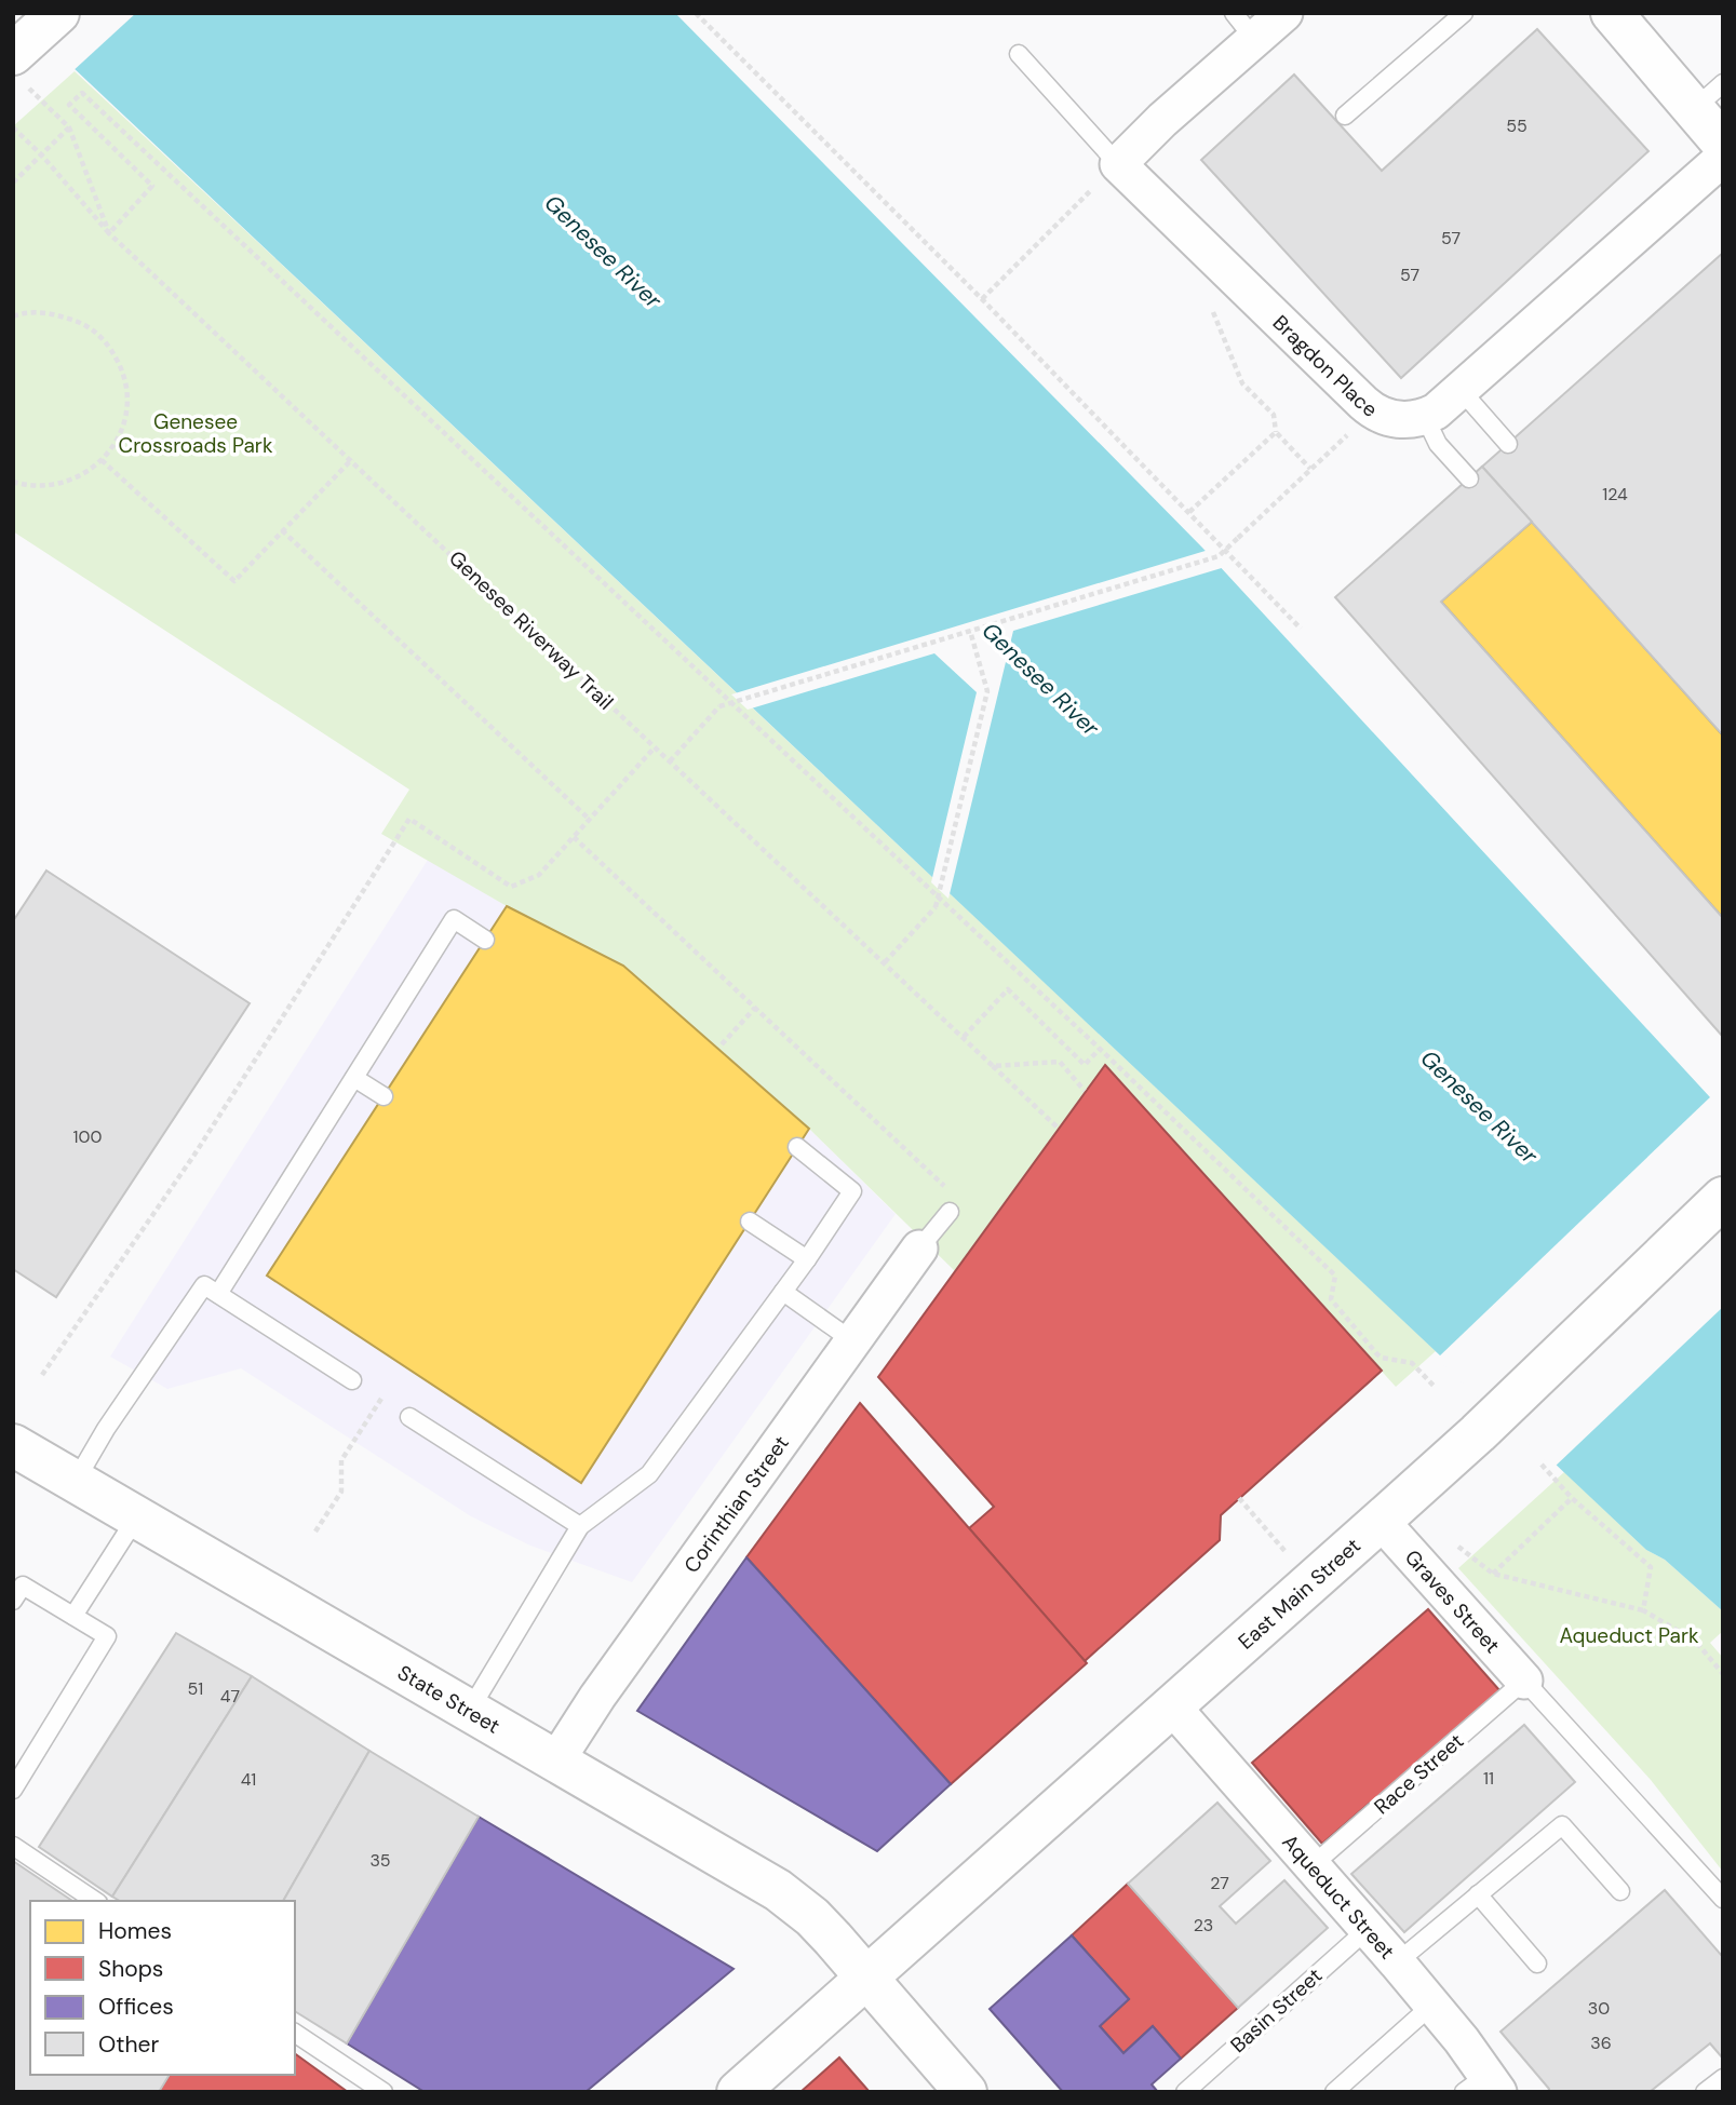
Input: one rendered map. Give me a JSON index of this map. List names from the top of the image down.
{
  "streets": {
    "main road": ["East Main Street", "State Street"],
    "street": [
      "Bragdon Place",
      "Corinthian Street",
      "Graves Street",
      "Aqueduct Street"
    ],
    "lane": ["Race Street", "Basin Street"],
    "path": ["Genesee Riverway Trail"]
  },
  "crossings": [
    ["Corinthian Street", "State Street"],
    ["East Main Street", "Graves Street"],
    ["East Main Street", "State Street"],
    ["East Main Street", "Aqueduct Street"],
    ["Graves Street", "Race Street"],
    ["Race Street", "Aqueduct Street"],
    ["Aqueduct Street", "Basin Street"]
  ],
  "water": ["Genesee River"],
  "parks": ["Genesee Crossroads Park", "Aqueduct Park"],
  "house_numbers": [
    "55",
    "57",
    "57",
    "124",
    "100",
    "51",
    "47",
    "11",
    "41",
    "35",
    "27",
    "23",
    "30",
    "36"
  ],
  "legend": [
    "Homes",
    "Shops",
    "Offices",
    "Other"
  ]
}
